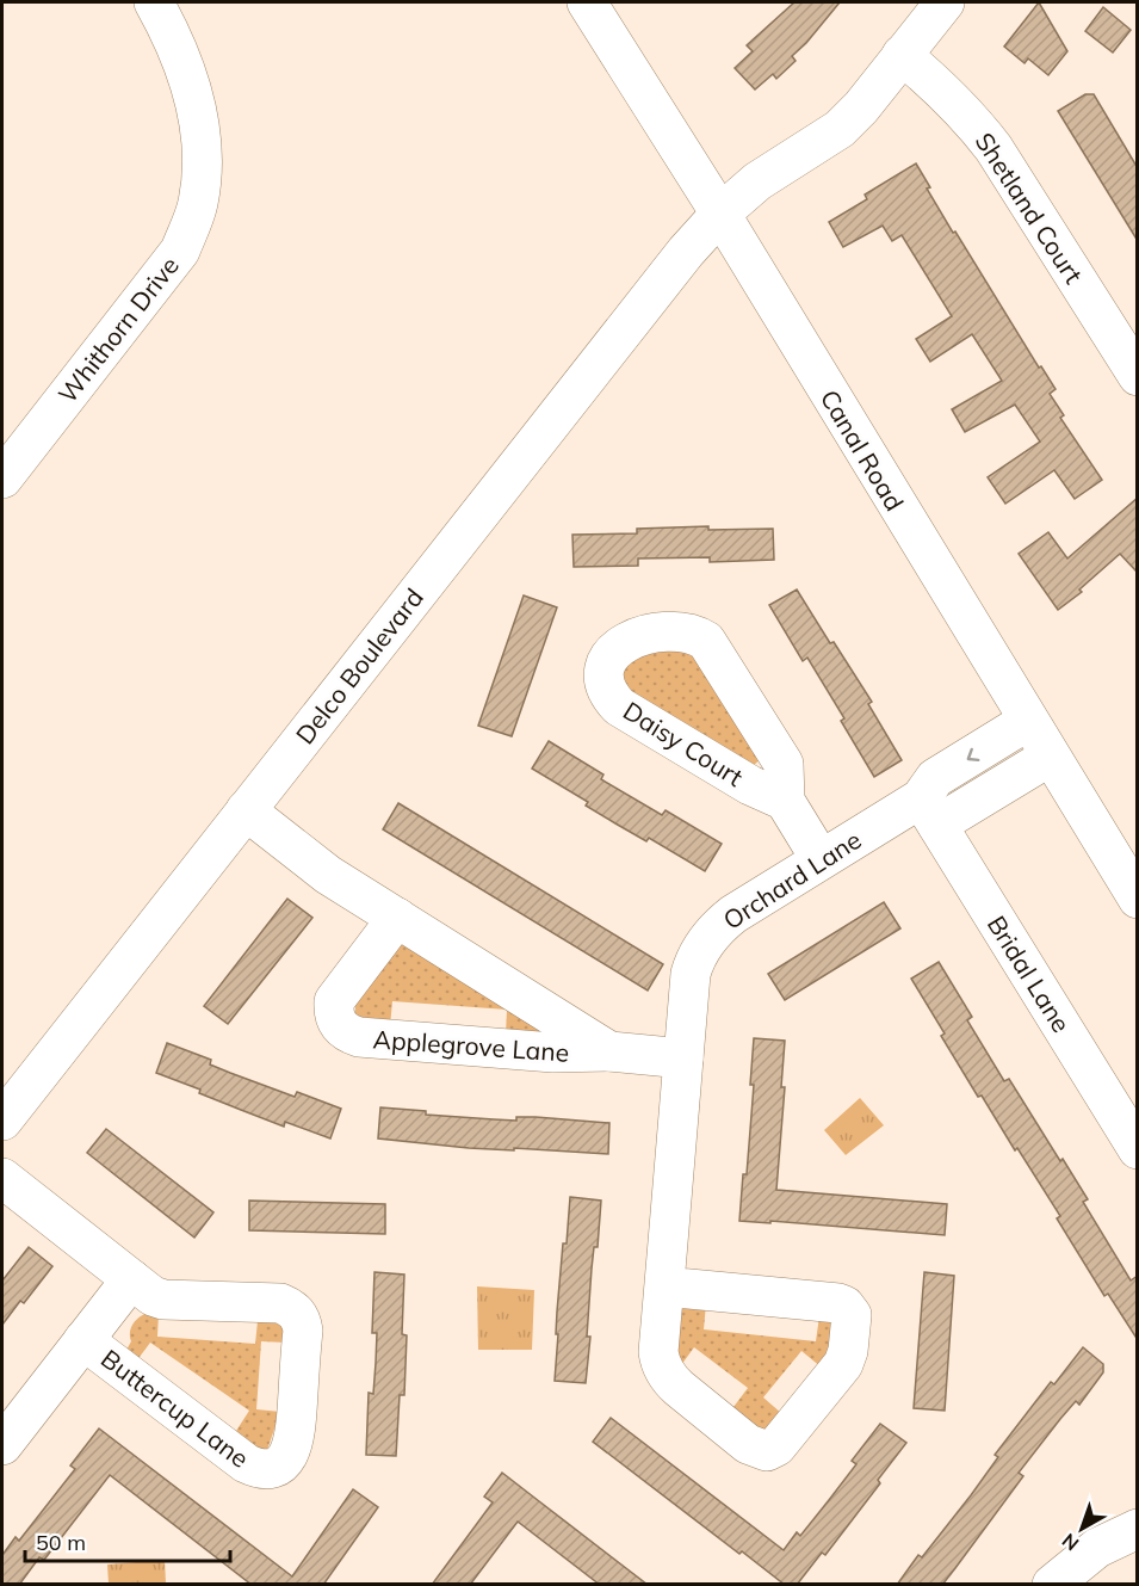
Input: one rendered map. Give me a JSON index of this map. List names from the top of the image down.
{
  "streets": {
    "street": [
      "Shetland Court",
      "Whithorn Drive",
      "Canal Road",
      "Delco Boulevard",
      "Daisy Court",
      "Orchard Lane",
      "Bridal Lane",
      "Applegrove Lane",
      "Buttercup Lane"
    ]
  },
  "crossings": [
    ["Shetland Court", "Delco Boulevard"],
    ["Canal Road", "Delco Boulevard"],
    ["Canal Road", "Orchard Lane"],
    ["Delco Boulevard", "Applegrove Lane"],
    ["Daisy Court", "Orchard Lane"],
    ["Orchard Lane", "Bridal Lane"],
    ["Orchard Lane", "Applegrove Lane"]
  ],
  "scale_bar": "50 m",
  "north": "bottom left"
}
